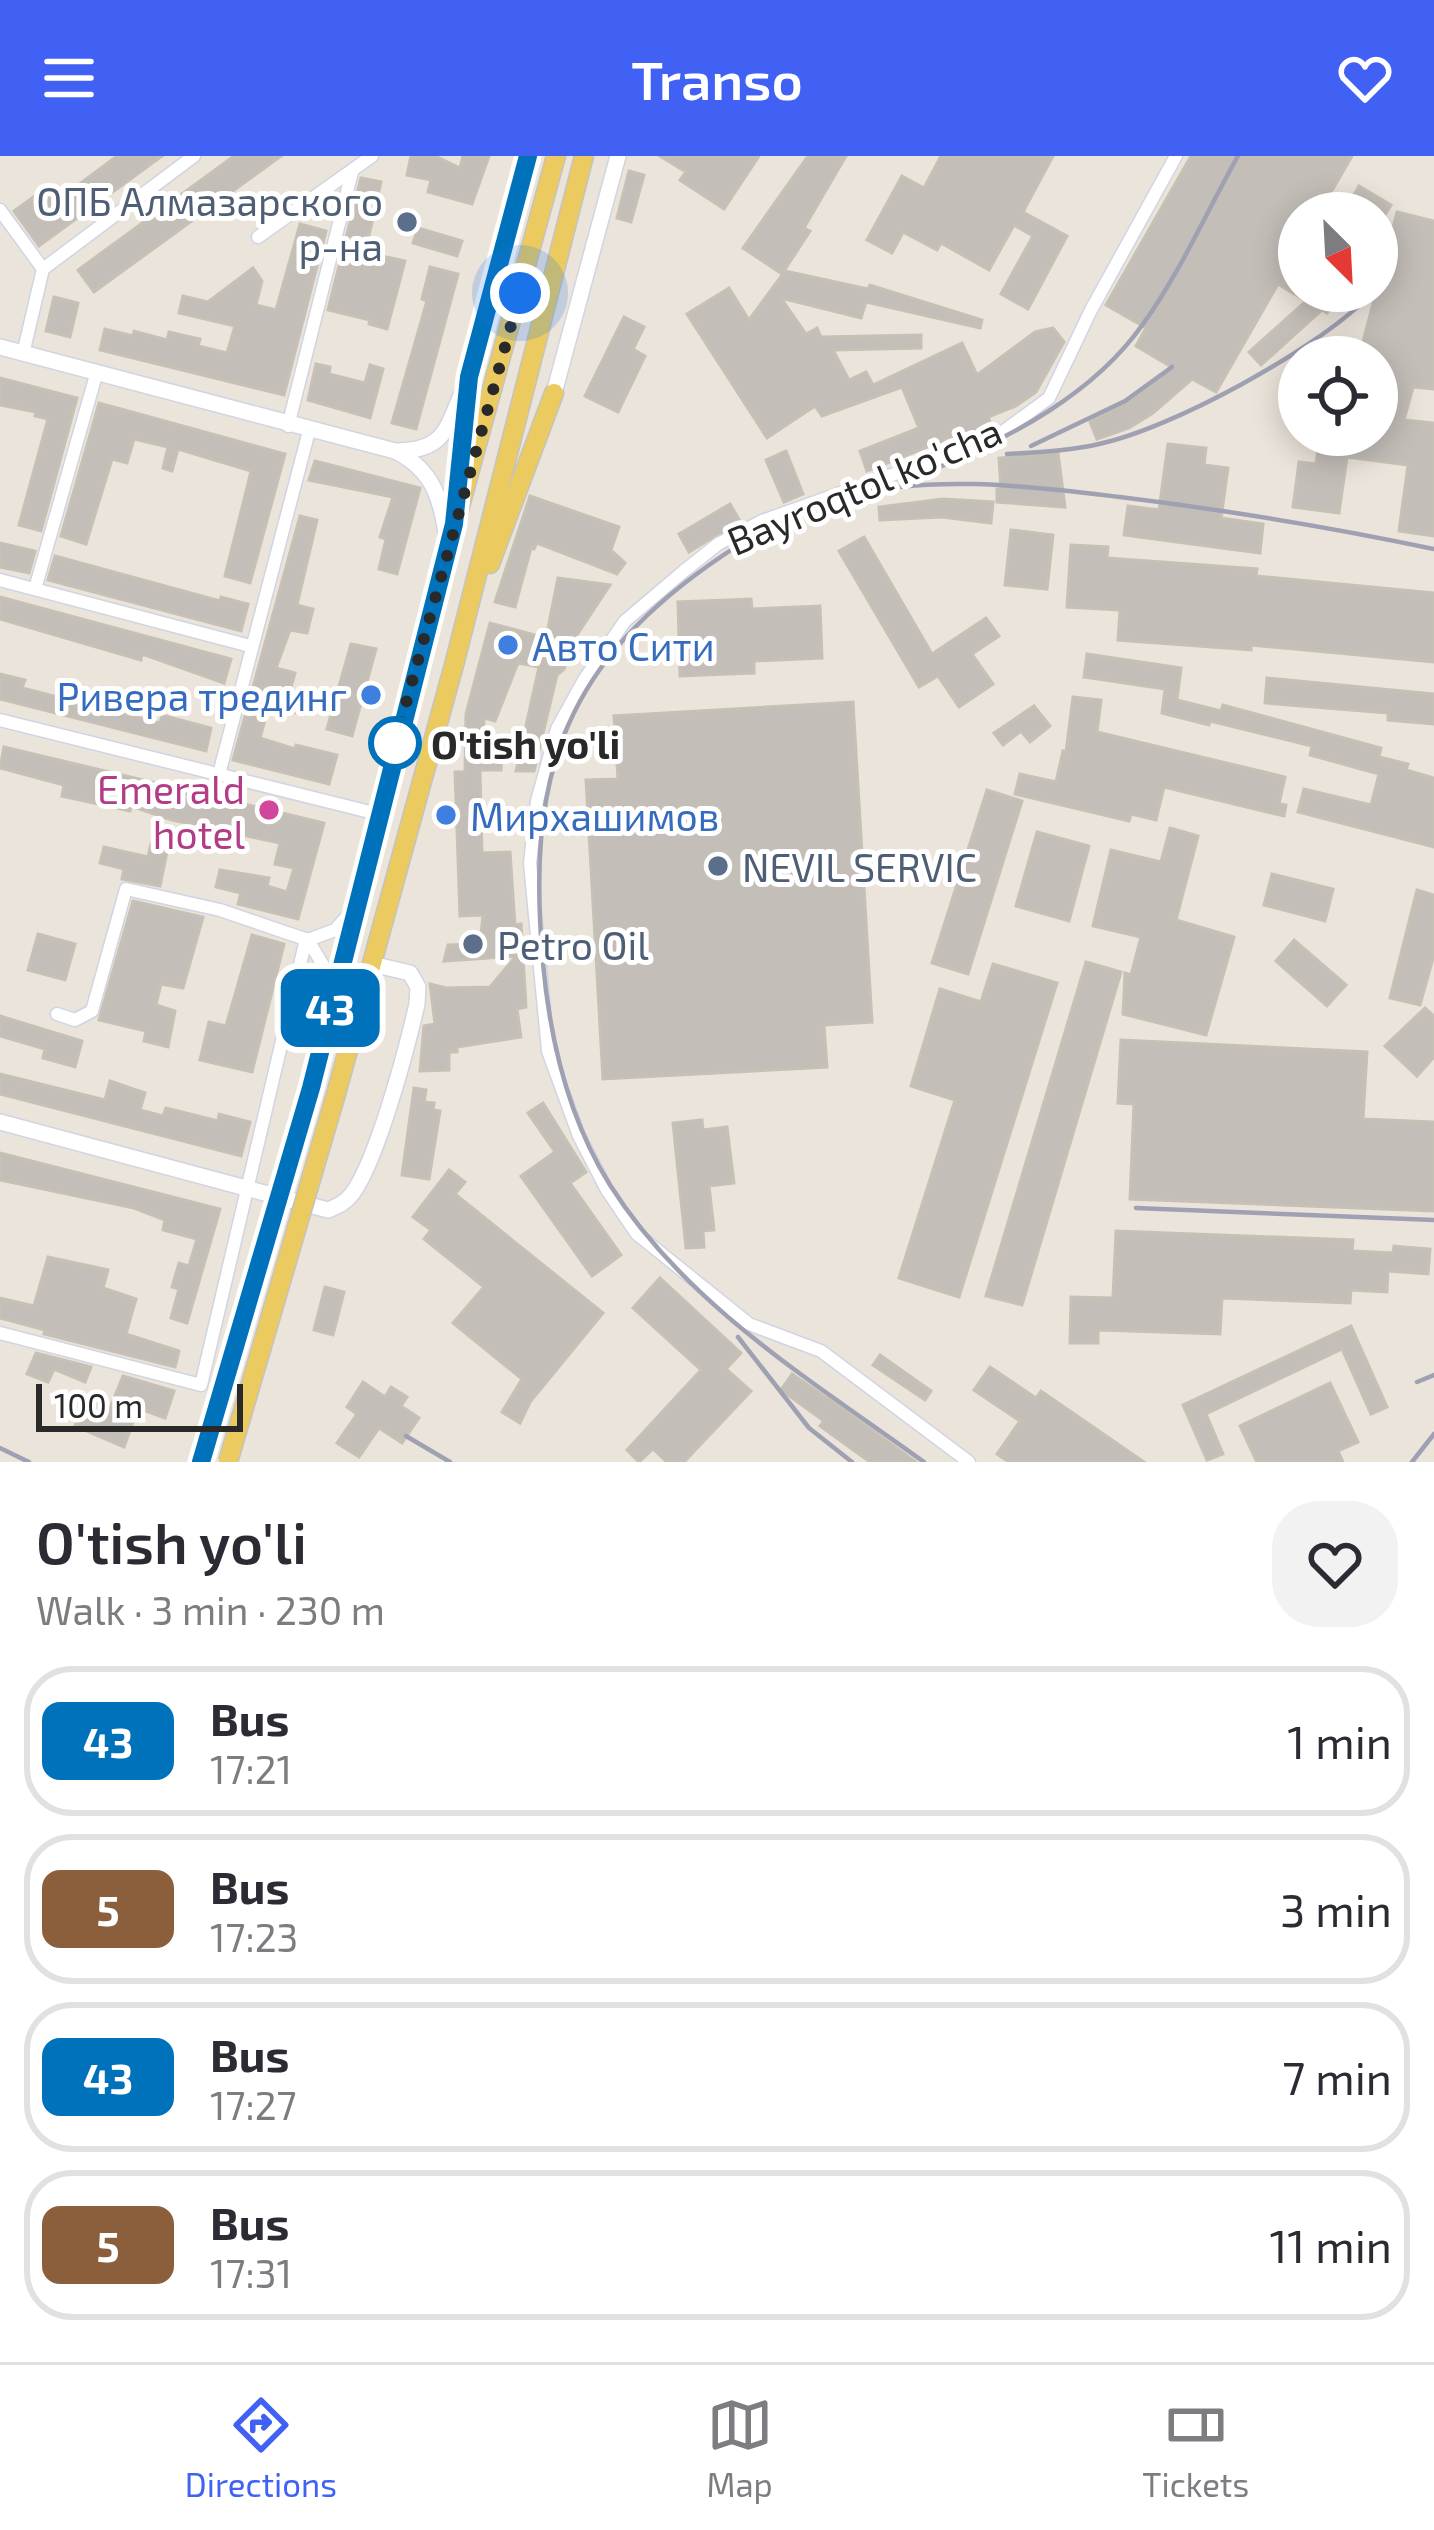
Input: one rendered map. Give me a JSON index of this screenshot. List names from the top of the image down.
{
  "streets": {
    "street": ["Bayroqtol ko'cha"]
  },
  "places": [
    "ОПБ Алмазарского р-на",
    "Авто Сити",
    "Ривера трединг",
    "O'tish yo'li",
    "Emerald hotel",
    "Мирхашимов",
    "NEVIL SERVIC",
    "Petro Oil"
  ],
  "lines": ["bus line 43"],
  "scale_bar": "100 m",
  "north": "bottom right",
  "page": {
    "header": "Transo",
    "on_map": "43",
    "scale": "100 m",
    "heading": ["O'tish yo'li", "Walk · 3 min · 230 m"],
    "list": [
      {
        "mark": "43",
        "name": "Bus",
        "note": "17:21",
        "value": "1 min"
      },
      {
        "mark": "5",
        "name": "Bus",
        "note": "17:23",
        "value": "3 min"
      },
      {
        "mark": "43",
        "name": "Bus",
        "note": "17:27",
        "value": "7 min"
      },
      {
        "mark": "5",
        "name": "Bus",
        "note": "17:31",
        "value": "11 min"
      }
    ],
    "tabs": ["Directions", "Map", "Tickets"]
  }
}
